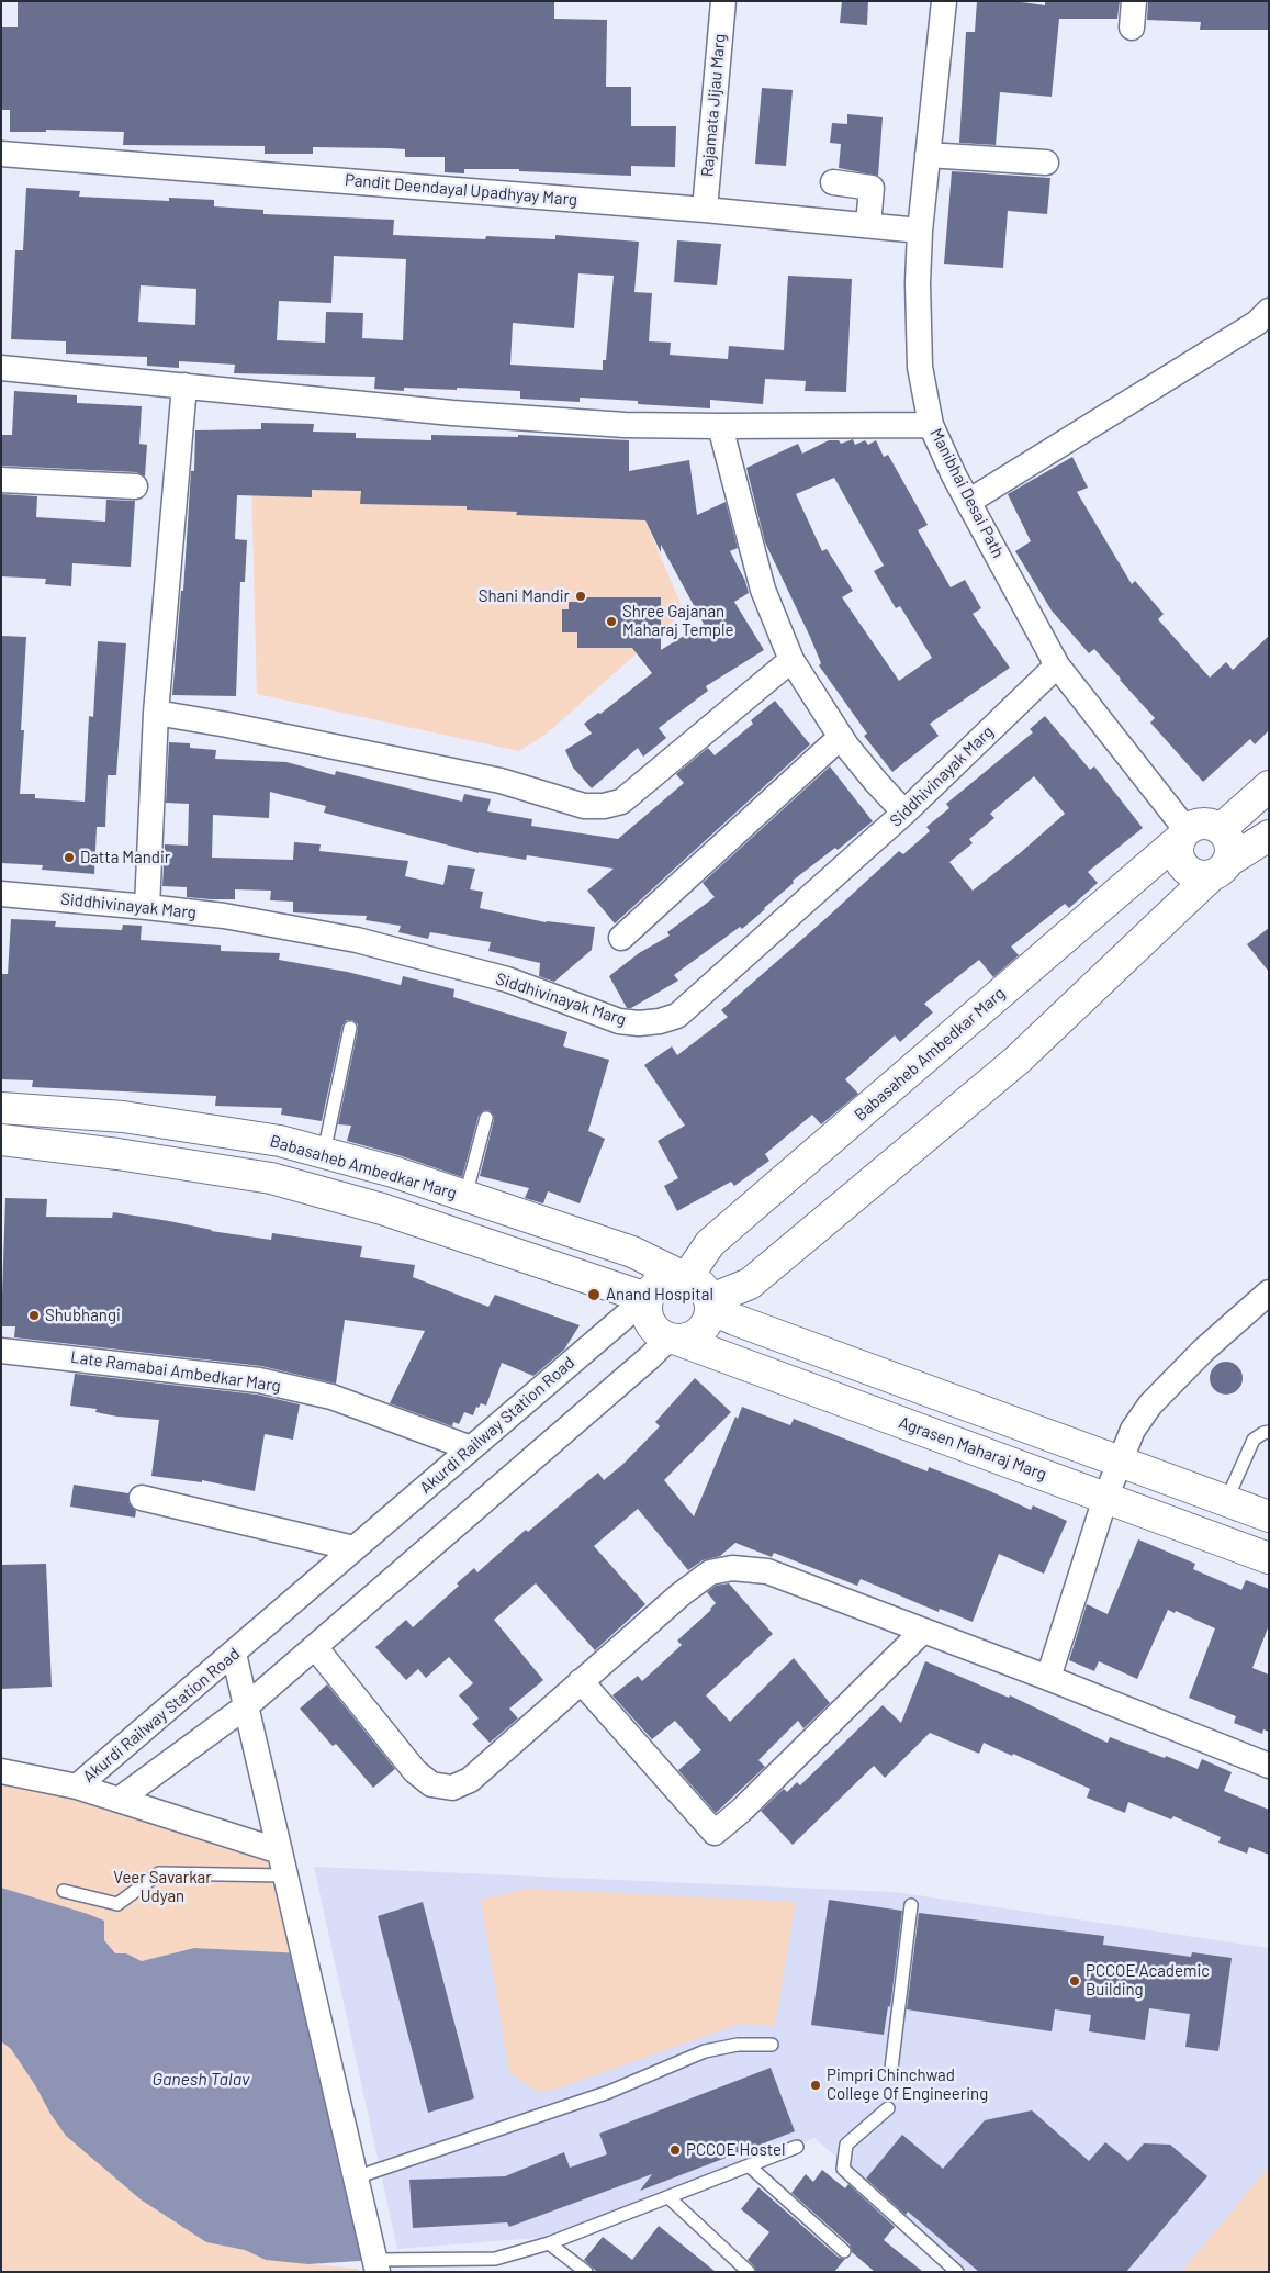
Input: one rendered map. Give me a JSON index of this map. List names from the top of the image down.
{
  "streets": {
    "main road": ["Babasaheb Ambedkar Marg", "Agrasen Maharaj Marg"],
    "street": [
      "Rajamata Jijau Marg",
      "Pandit Deendayal Upadhyay Marg",
      "Manibhai Desai Path",
      "Siddhivinayak Marg",
      "Late Ramabai Ambedkar Marg",
      "Akurdi Railway Station Road"
    ]
  },
  "crossings": [
    ["Rajamata Jijau Marg", "Pandit Deendayal Upadhyay Marg"],
    ["Pandit Deendayal Upadhyay Marg", "Manibhai Desai Path"],
    ["Manibhai Desai Path", "Siddhivinayak Marg"],
    ["Manibhai Desai Path", "Babasaheb Ambedkar Marg"],
    ["Babasaheb Ambedkar Marg", "Akurdi Railway Station Road"],
    ["Babasaheb Ambedkar Marg", "Agrasen Maharaj Marg"],
    ["Late Ramabai Ambedkar Marg", "Akurdi Railway Station Road"],
    ["Akurdi Railway Station Road", "Agrasen Maharaj Marg"]
  ],
  "water": ["Ganesh Talav"],
  "parks": ["Veer Savarkar Udyan"],
  "places": [
    "Shani Mandir",
    "Shree Gajanan Maharaj Temple",
    "Datta Mandir",
    "Anand Hospital",
    "Shubhangi",
    "PCCOE Academic Building",
    "Pimpri Chinchwad College Of Engineering",
    "PCCOE Hostel"
  ]
}
